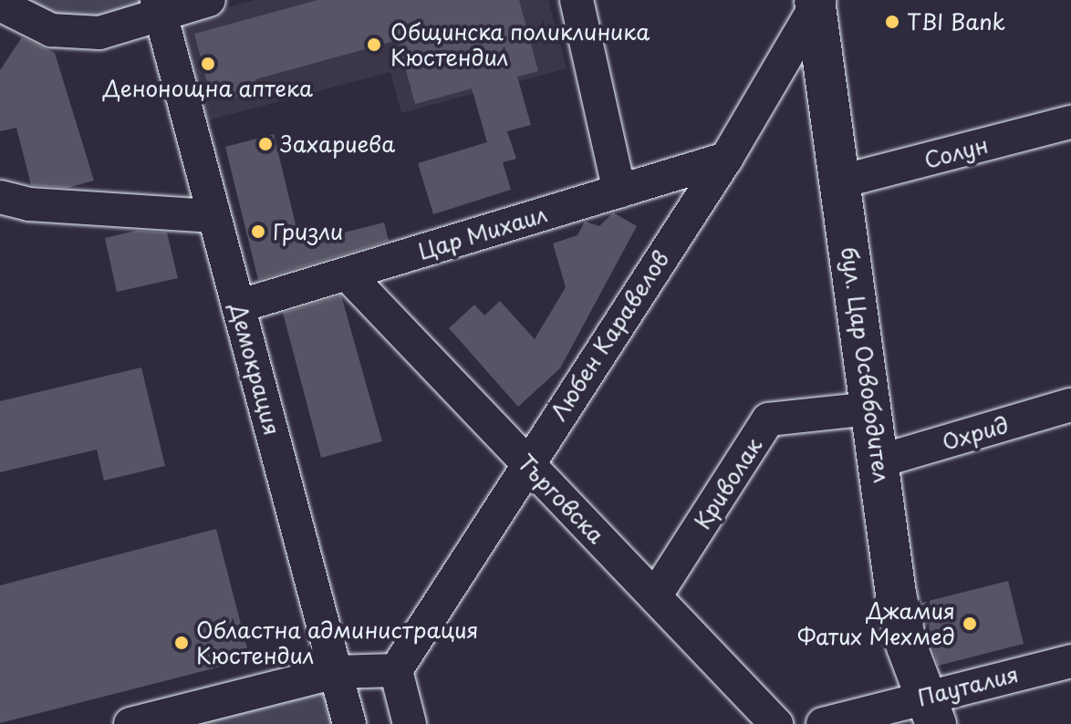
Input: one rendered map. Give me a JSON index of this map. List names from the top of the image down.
{
  "streets": {
    "main road": ["бул. Цар Освободител"],
    "street": [
      "Солун",
      "Цар Михаил",
      "Любен Kаравелов",
      "Демокрация",
      "Охрид",
      "Криволак",
      "Търговска",
      "Пауталия"
    ]
  },
  "crossings": [
    ["Солун", "бул. Цар Освободител"],
    ["Цар Михаил", "Любен Kаравелов"],
    ["Цар Михаил", "Демокрация"],
    ["Цар Михаил", "Търговска"],
    ["Любен Kаравелов", "бул. Цар Освободител"],
    ["Любен Kаравелов", "Търговска"],
    ["бул. Цар Освободител", "Охрид"],
    ["бул. Цар Освободител", "Криволак"],
    ["бул. Цар Освободител", "Пауталия"],
    ["Криволак", "Търговска"]
  ],
  "places": [
    "TBI Bank",
    "Общинска поликлиника Кюстендил",
    "Денонощна аптека",
    "Захариева",
    "Гризли",
    "Джамия Фатих Мехмед",
    "Областна администрация Кюстендил"
  ]
}
